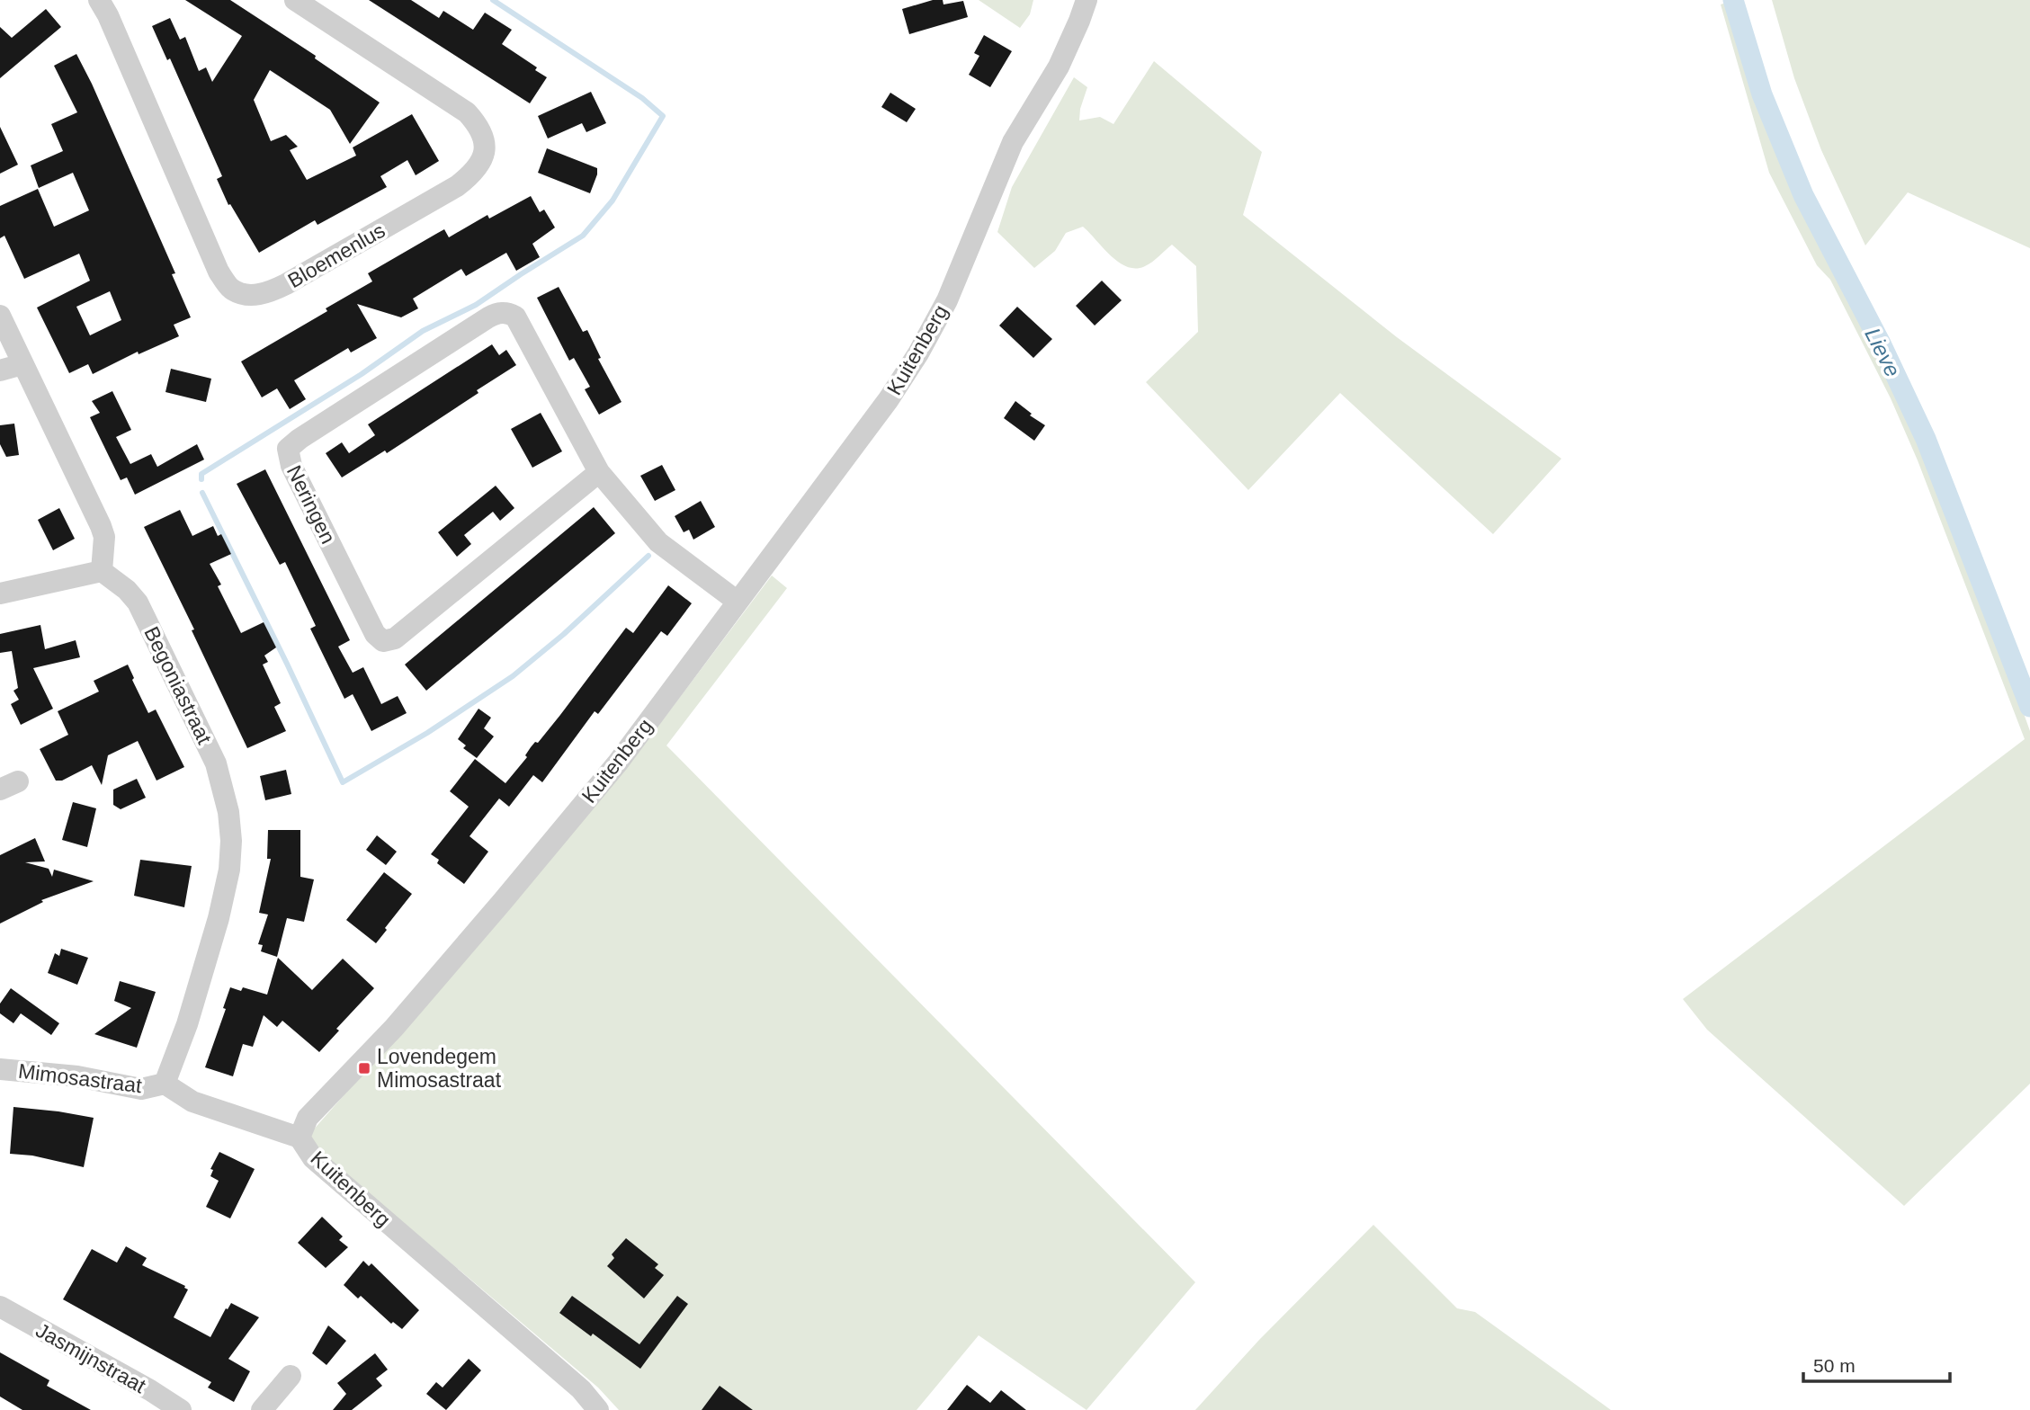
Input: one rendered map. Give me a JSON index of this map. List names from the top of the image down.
{
  "streets": {
    "street": [
      "Bloemenlus",
      "Kuitenberg",
      "Neringen",
      "Begoniastraat",
      "Mimosastraat",
      "Jasmijnstraat"
    ]
  },
  "crossings": [
    ["Kuitenberg", "Neringen"],
    ["Kuitenberg", "Mimosastraat"],
    ["Begoniastraat", "Mimosastraat"]
  ],
  "water": ["Lieve"],
  "places": {
    "transit": ["Lovendegem Mimosastraat"]
  },
  "scale_bar": "50 m"
}
